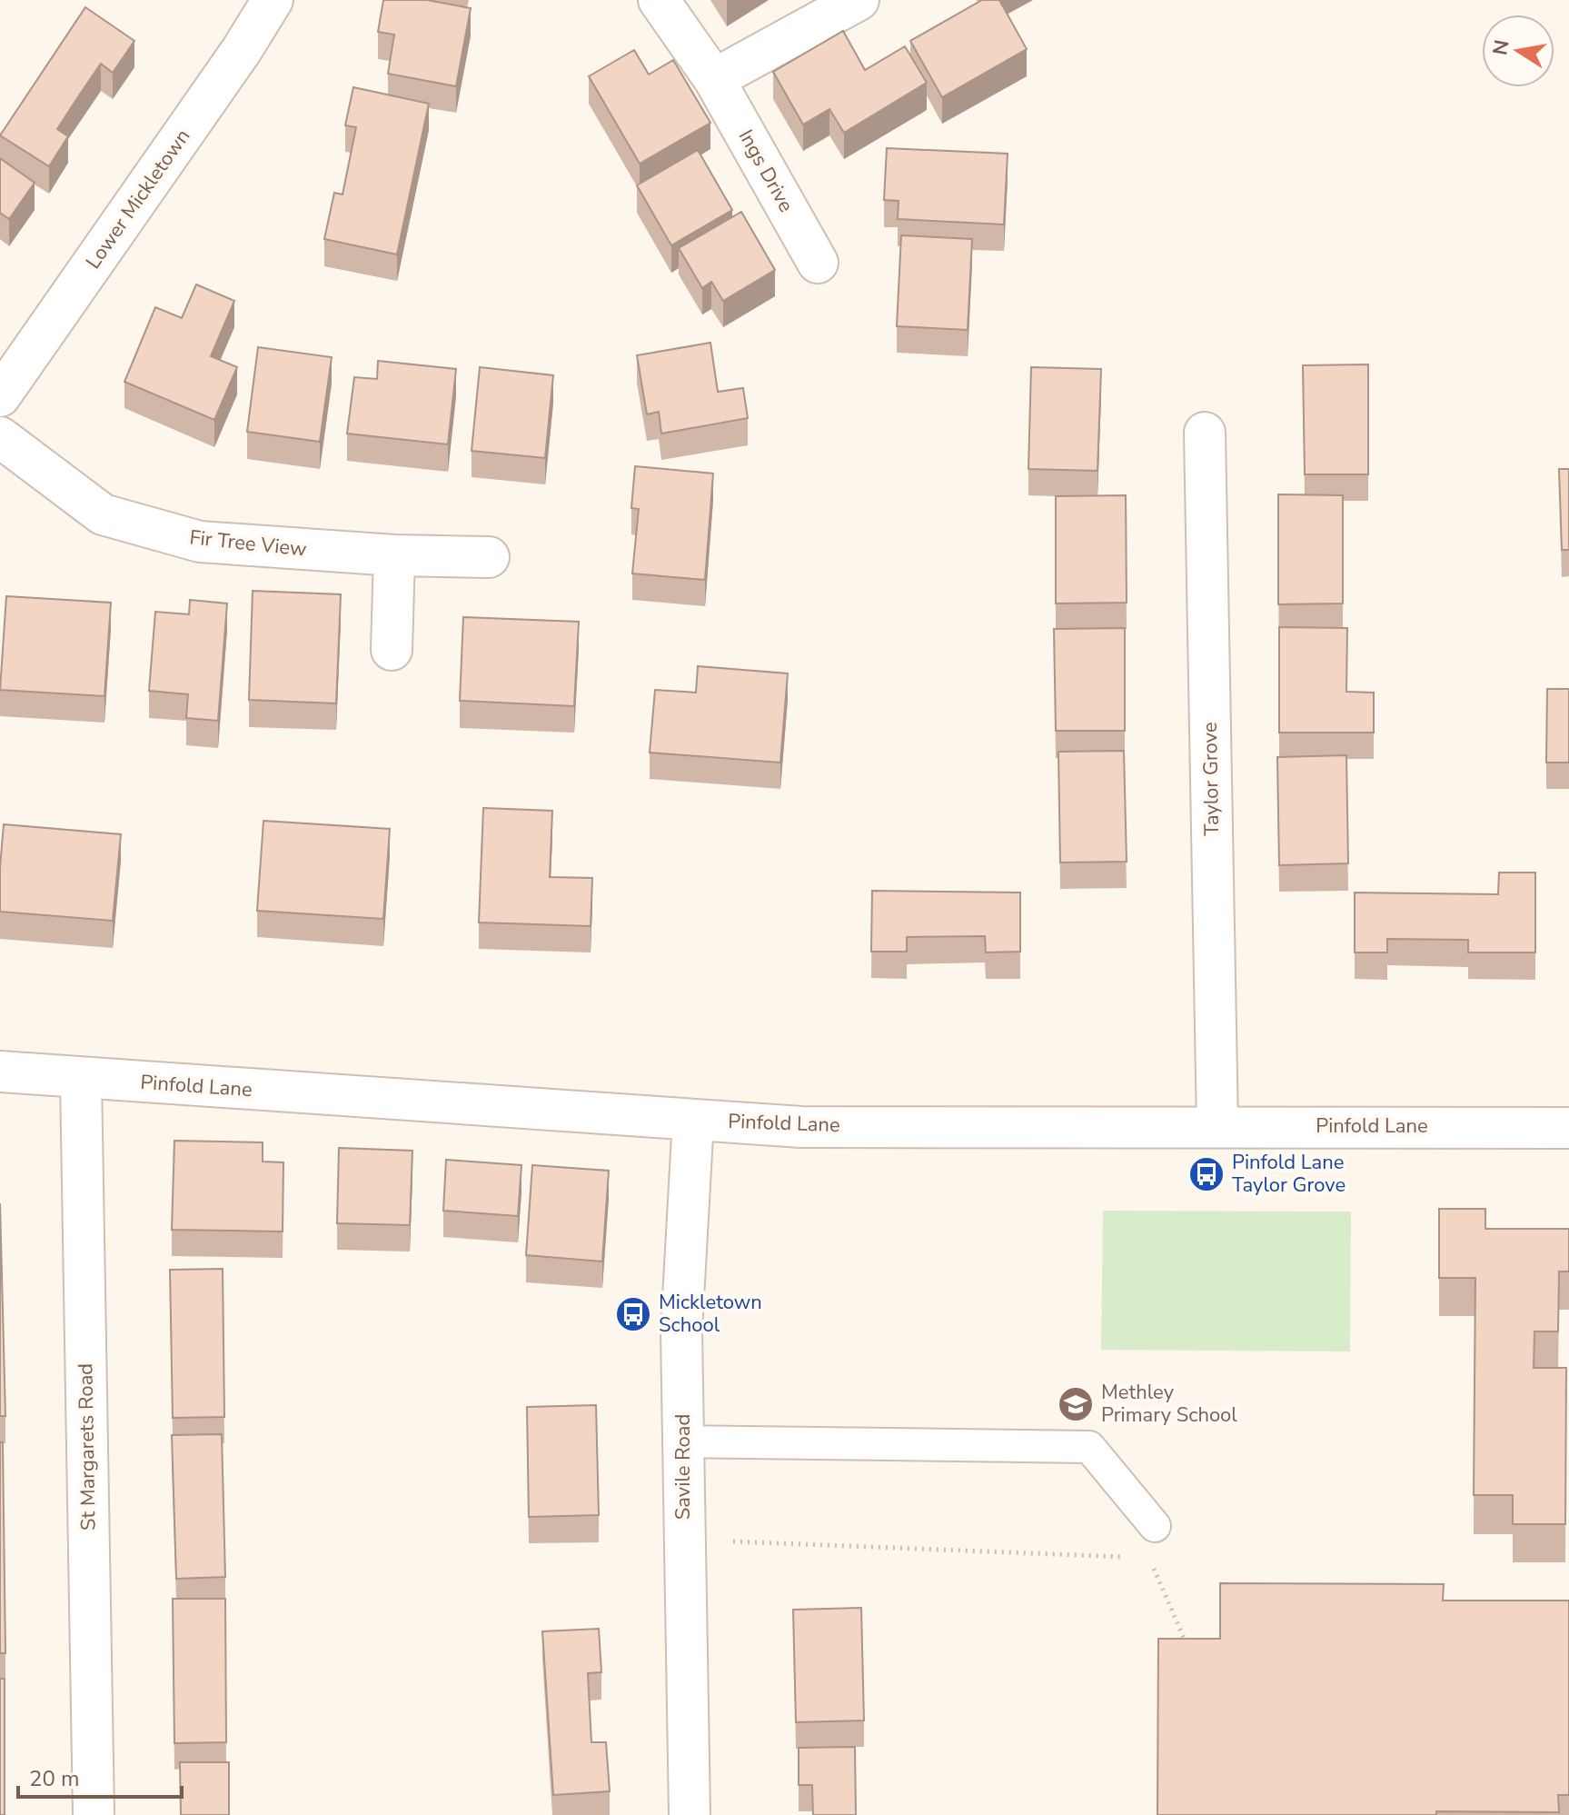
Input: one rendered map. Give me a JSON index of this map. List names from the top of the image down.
{
  "streets": {
    "street": [
      "Ings Drive",
      "Lower Mickletown",
      "Fir Tree View",
      "Taylor Grove",
      "Pinfold Lane",
      "St Margarets Road",
      "Savile Road"
    ]
  },
  "crossings": [
    ["Taylor Grove", "Pinfold Lane"],
    ["Pinfold Lane", "St Margarets Road"],
    ["Pinfold Lane", "Savile Road"]
  ],
  "places": {
    "bus stop": ["Pinfold Lane Taylor Grove", "Mickletown School"],
    "school or university": ["Methley Primary School"]
  },
  "scale_bar": "20 m",
  "north": "left"
}
